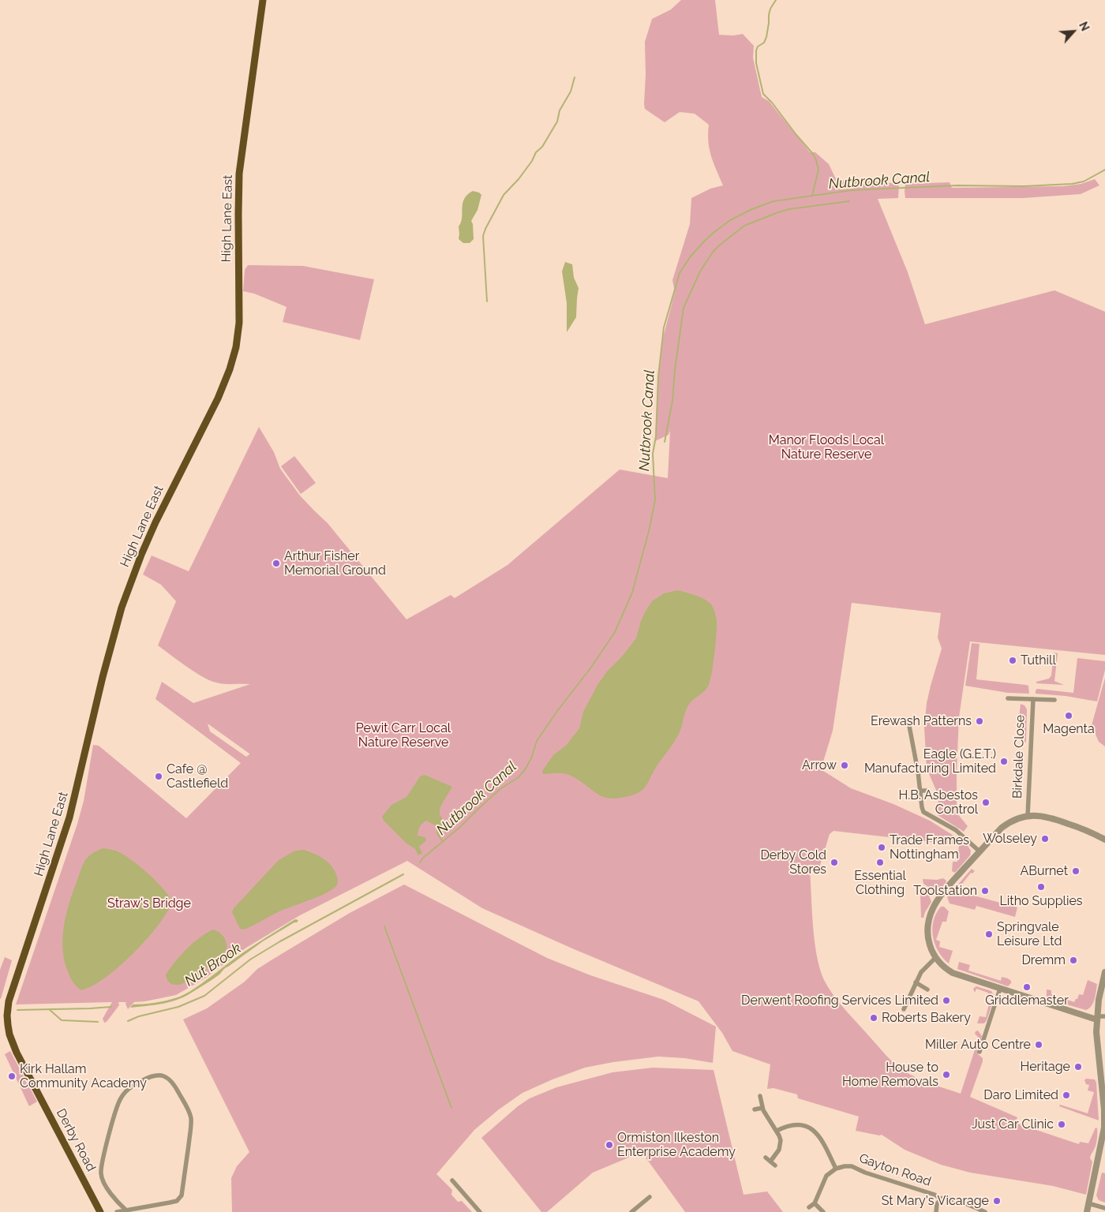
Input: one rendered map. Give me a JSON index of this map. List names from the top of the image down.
{
  "streets": {
    "main road": ["High Lane East", "Derby Road"],
    "street": ["Birkdale Close", "Gayton Road"]
  },
  "crossings": [
    ["High Lane East", "Derby Road"]
  ],
  "water": ["Nutbrook Canal", "Nut Brook"],
  "parks": ["Manor Floods Local Nature Reserve", "Pewit Carr Local Nature Reserve", "Straw's Bridge"],
  "places": [
    "Arthur Fisher Memorial Ground",
    "Tuthill",
    "Magenta",
    "Erewash Patterns",
    "Eagle (G.E.T.) Manufacturing Limited",
    "Arrow",
    "Cafe @ Castlefield",
    "H.B. Asbestos Control",
    "Wolseley",
    "Trade Frames Nottingham",
    "Derby Cold Stores",
    "Essential Clothing",
    "ABurnet",
    "Litho Supplies",
    "Toolstation",
    "Springvale Leisure Ltd",
    "Dremm",
    "Griddlemaster",
    "Derwent Roofing Services Limited",
    "Roberts Bakery",
    "Miller Auto Centre",
    "Heritage",
    "House to Home Removals",
    "Kirk Hallam Community Academy",
    "Daro Limited",
    "Just Car Clinic",
    "Ormiston Ilkeston Enterprise Academy",
    "St Mary's Vicarage"
  ],
  "north": "top right"
}
